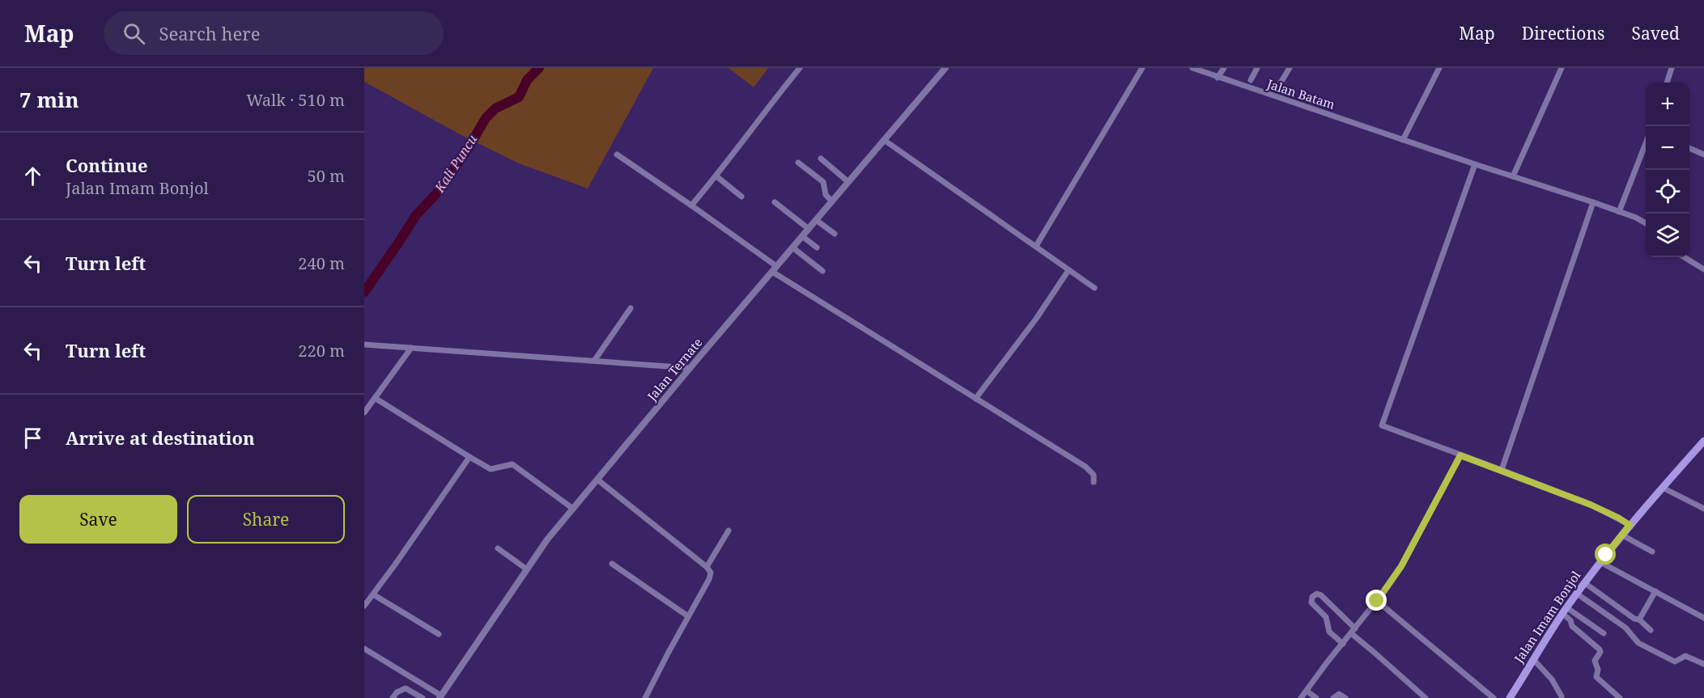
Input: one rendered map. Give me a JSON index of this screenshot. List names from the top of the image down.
{
  "streets": {
    "main road": ["Jalan Imam Bonjol"],
    "street": ["Jalan Batam", "Jalan Ternate"]
  },
  "water": ["Kali Puncu"],
  "page": {
    "header": "Map",
    "search": "Search here",
    "nav": ["Map", "Directions", "Saved"],
    "heading": ["7 min", "Walk · 510 m"],
    "map_buttons": ["+", "−"],
    "list": [
      ["Continue", "Jalan Imam Bonjol", "50 m"],
      ["Turn left", "240 m"],
      ["Turn left", "220 m"],
      "Arrive at destination"
    ],
    "buttons": ["Save", "Share"]
  }
}
